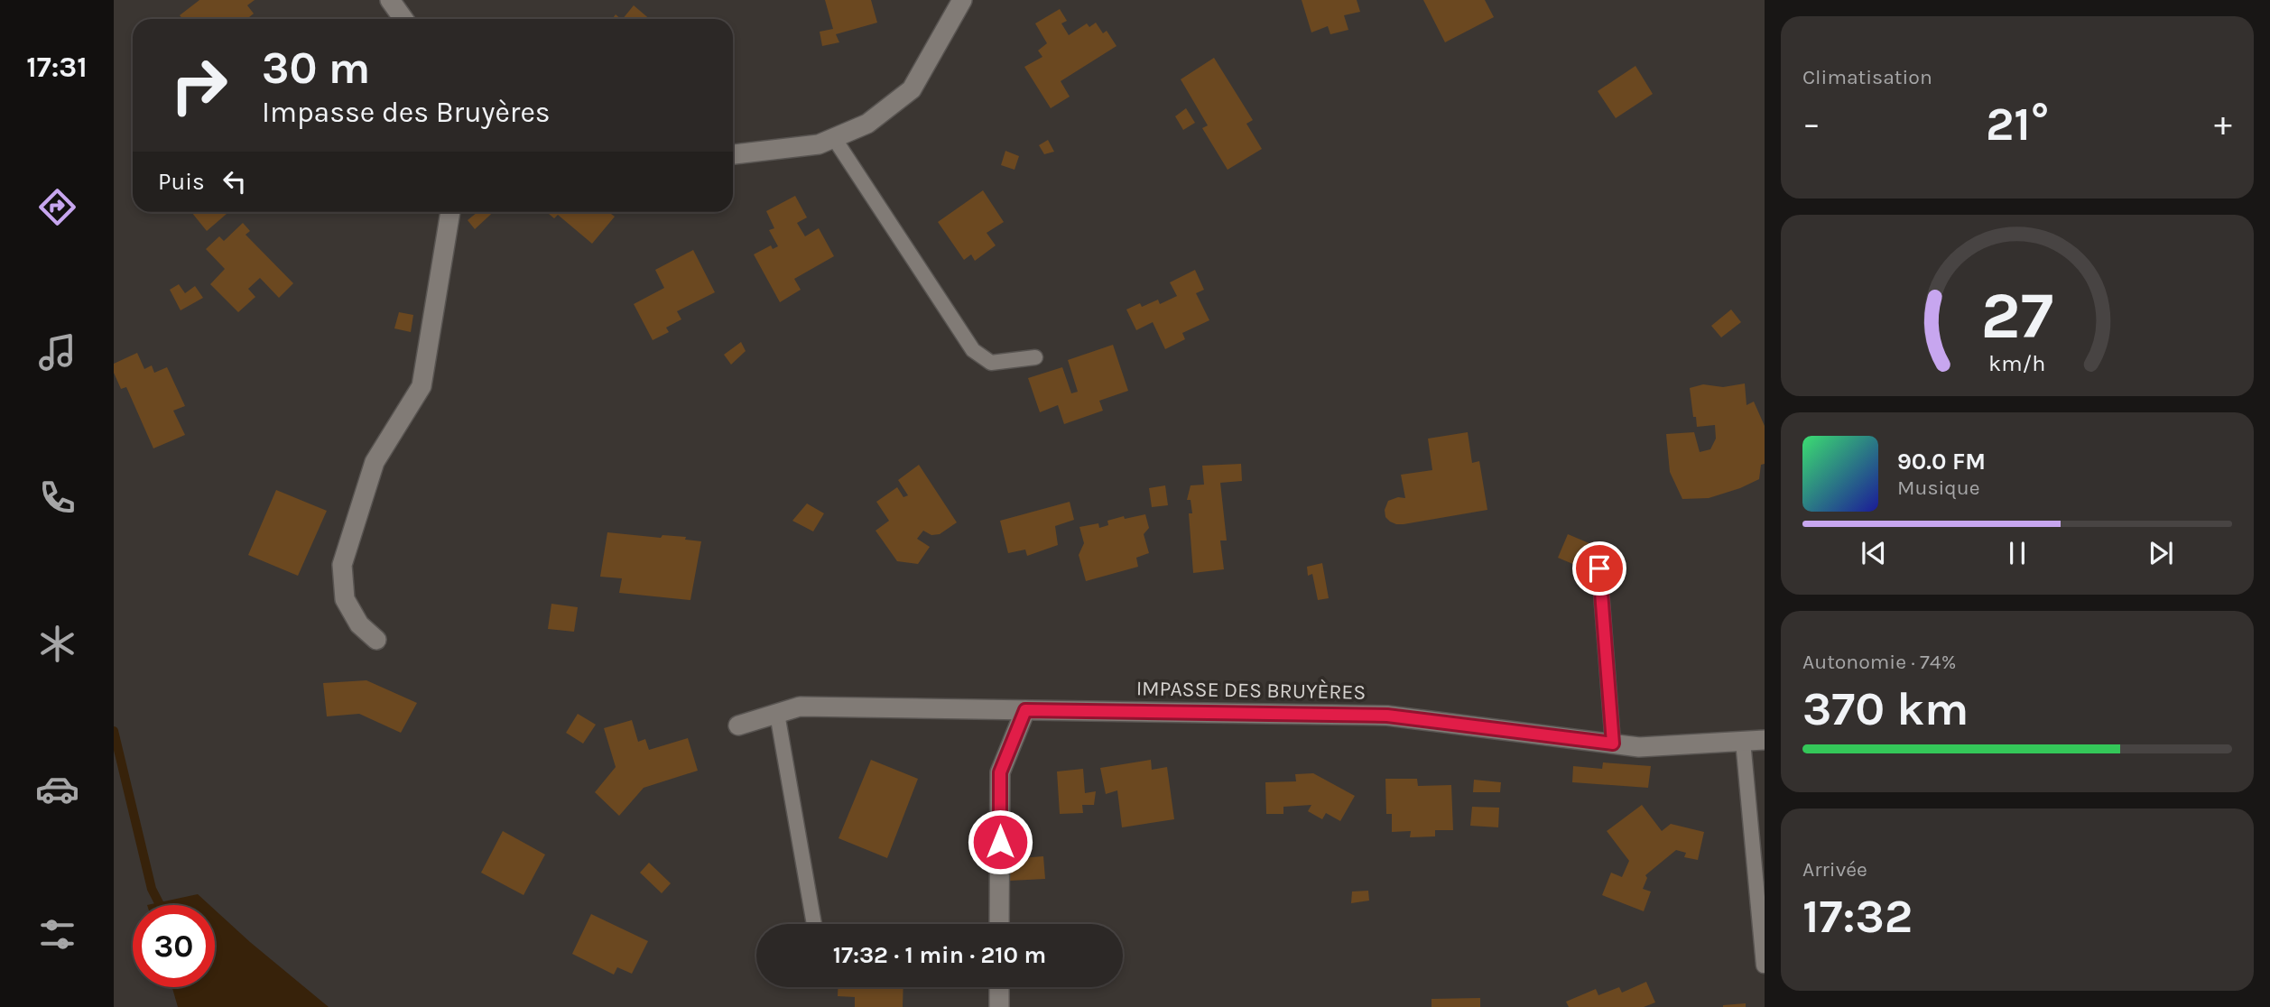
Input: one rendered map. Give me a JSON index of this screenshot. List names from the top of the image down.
{
  "streets": {
    "street": ["IMPASSE DES BRUYÈRES"]
  },
  "page": {
    "tabs": "17:31",
    "tile": [
      "Climatisation",
      ["Autonomie · 74%", "370 km"],
      ["Arrivée", "17:32"]
    ],
    "turn": ["30 m", "Impasse des Bruyères"],
    "heat": ["−", "21°", "+"],
    "then": "Puis",
    "song": ["90.0 FM", "Musique"],
    "limit": "30",
    "trip": "17:32 · 1 min · 210 m",
    "gauge": ["27", "km/h"]
  }
}
